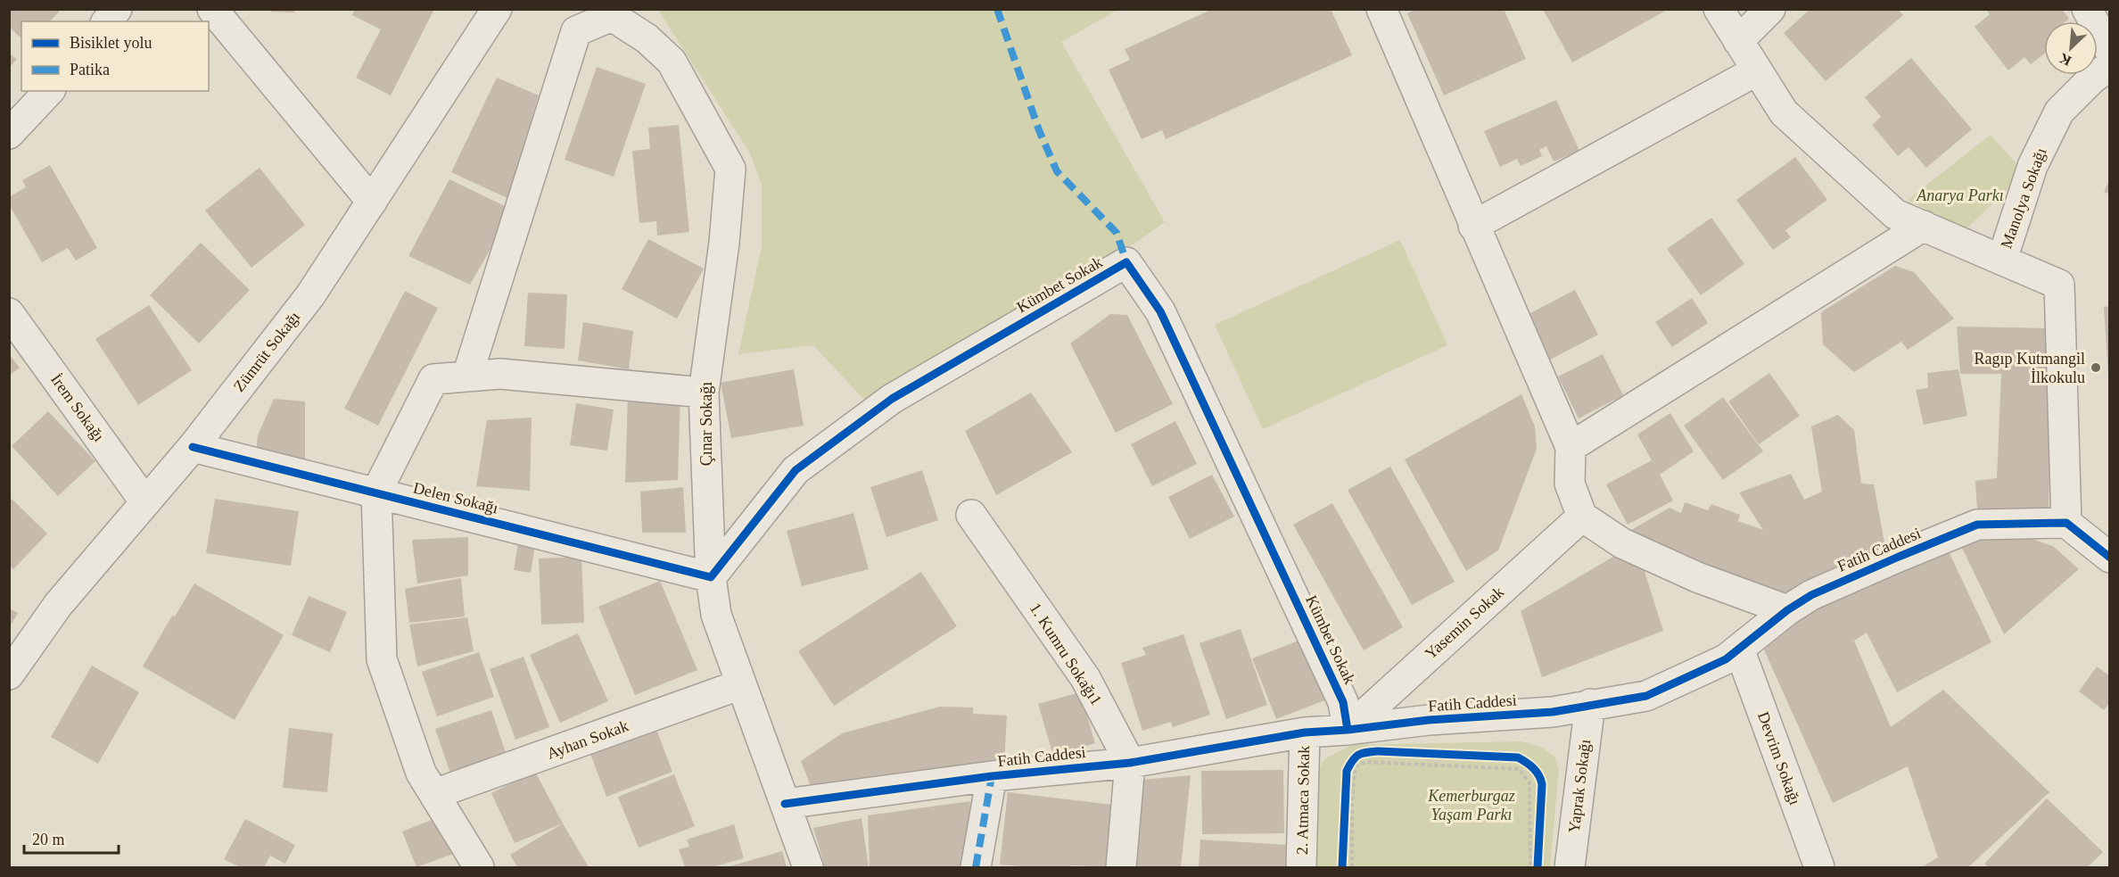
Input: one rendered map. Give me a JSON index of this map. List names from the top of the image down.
{
  "streets": {
    "street": [
      "Manolya Sokağı",
      "Kümbet Sokak",
      "Zümrüt Sokağı",
      "İrem Sokağı",
      "Çınar Sokağı",
      "Delen Sokağı",
      "Fatih Caddesi",
      "Yasemin Sokak",
      "1. Kumru Sokağı1",
      "Ayhan Sokak",
      "Devrim Sokağı",
      "Yaprak Sokağı",
      "2. Atmaca Sokak"
    ]
  },
  "crossings": [
    ["Kümbet Sokak", "Çınar Sokağı"],
    ["Kümbet Sokak", "Delen Sokağı"],
    ["Kümbet Sokak", "Fatih Caddesi"],
    ["Kümbet Sokak", "Yasemin Sokak"],
    ["Zümrüt Sokağı", "İrem Sokağı"],
    ["Zümrüt Sokağı", "Delen Sokağı"],
    ["Çınar Sokağı", "Delen Sokağı"],
    ["Çınar Sokağı", "Fatih Caddesi"],
    ["Çınar Sokağı", "Ayhan Sokak"],
    ["Fatih Caddesi", "Yasemin Sokak"],
    ["Fatih Caddesi", "1. Kumru Sokağı1"],
    ["Fatih Caddesi", "Devrim Sokağı"],
    ["Fatih Caddesi", "Yaprak Sokağı"],
    ["Fatih Caddesi", "2. Atmaca Sokak"]
  ],
  "parks": ["Anarya Parkı", "Kemerburgaz Yaşam Parkı"],
  "places": ["Ragıp Kutmangil İlkokulu"],
  "legend": ["Bisiklet yolu", "Patika"],
  "scale_bar": "20 m",
  "north": "bottom left"
}
